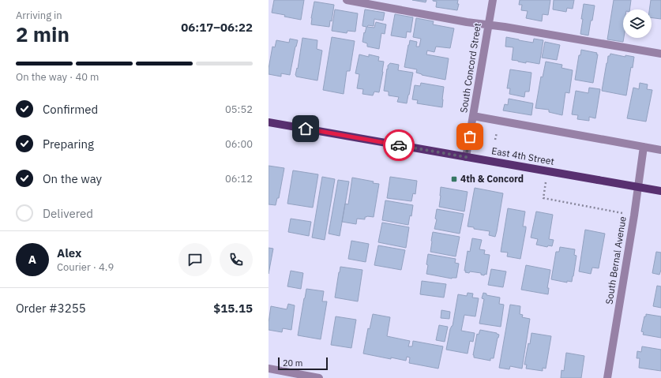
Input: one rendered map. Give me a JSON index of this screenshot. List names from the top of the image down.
{
  "streets": {
    "main road": ["East 4th Street"],
    "street": ["South Concord Street", "South Bernal Avenue"]
  },
  "crossings": [
    ["South Concord Street", "East 4th Street"]
  ],
  "places": {
    "transit": ["4th & Concord"]
  },
  "scale_bar": "20 m",
  "page": {
    "heading": ["2 min", "Arriving in", "06:17–06:22"],
    "panel": [
      "Alex",
      "Courier · 4.9",
      "Order #3255",
      "$15.15"
    ],
    "bar": "On the way · 40 m",
    "list": [
      ["Confirmed", "05:52"],
      ["Preparing", "06:00"],
      ["On the way", "06:12"],
      "Delivered"
    ],
    "round": "A",
    "scale": "20 m"
  }
}
